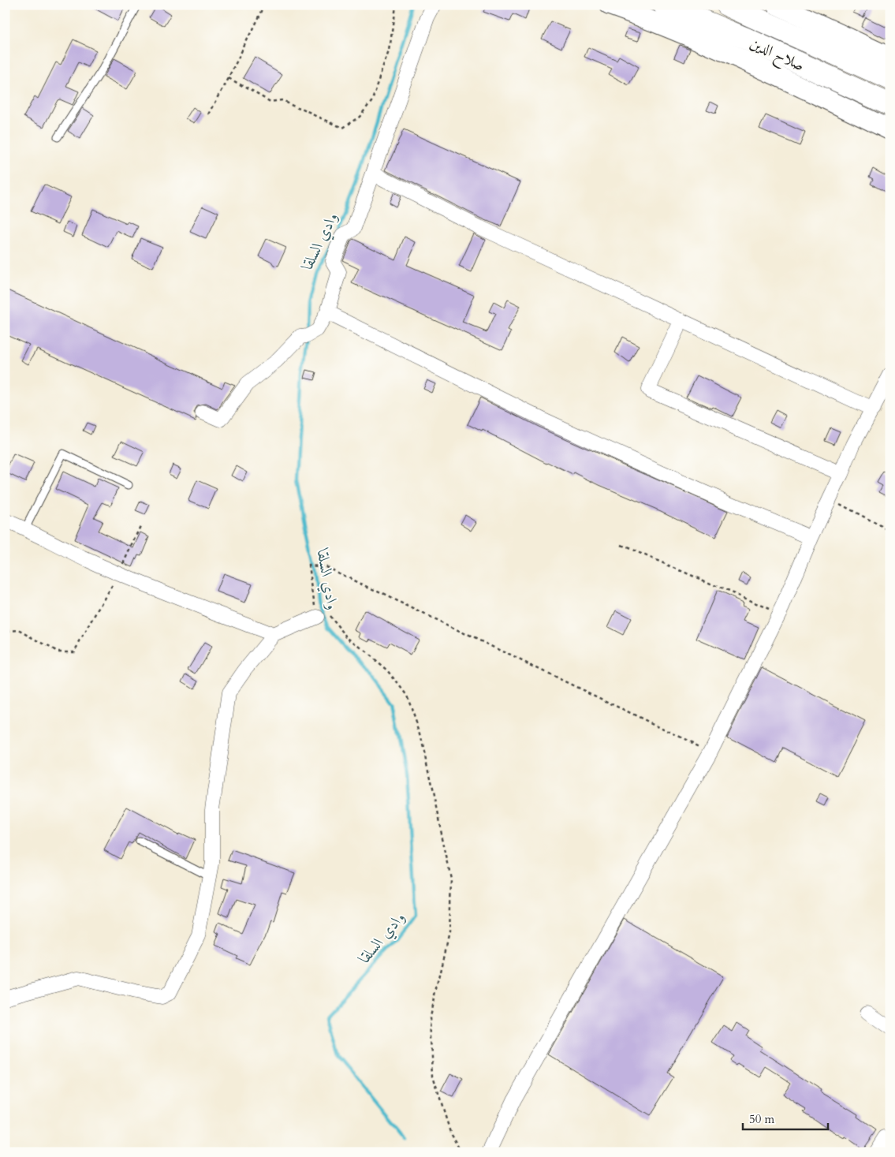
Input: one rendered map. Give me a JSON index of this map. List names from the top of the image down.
{
  "streets": {
    "highway": ["صلاح الدين"]
  },
  "water": ["وادي السلقا"],
  "scale_bar": "50 m"
}
